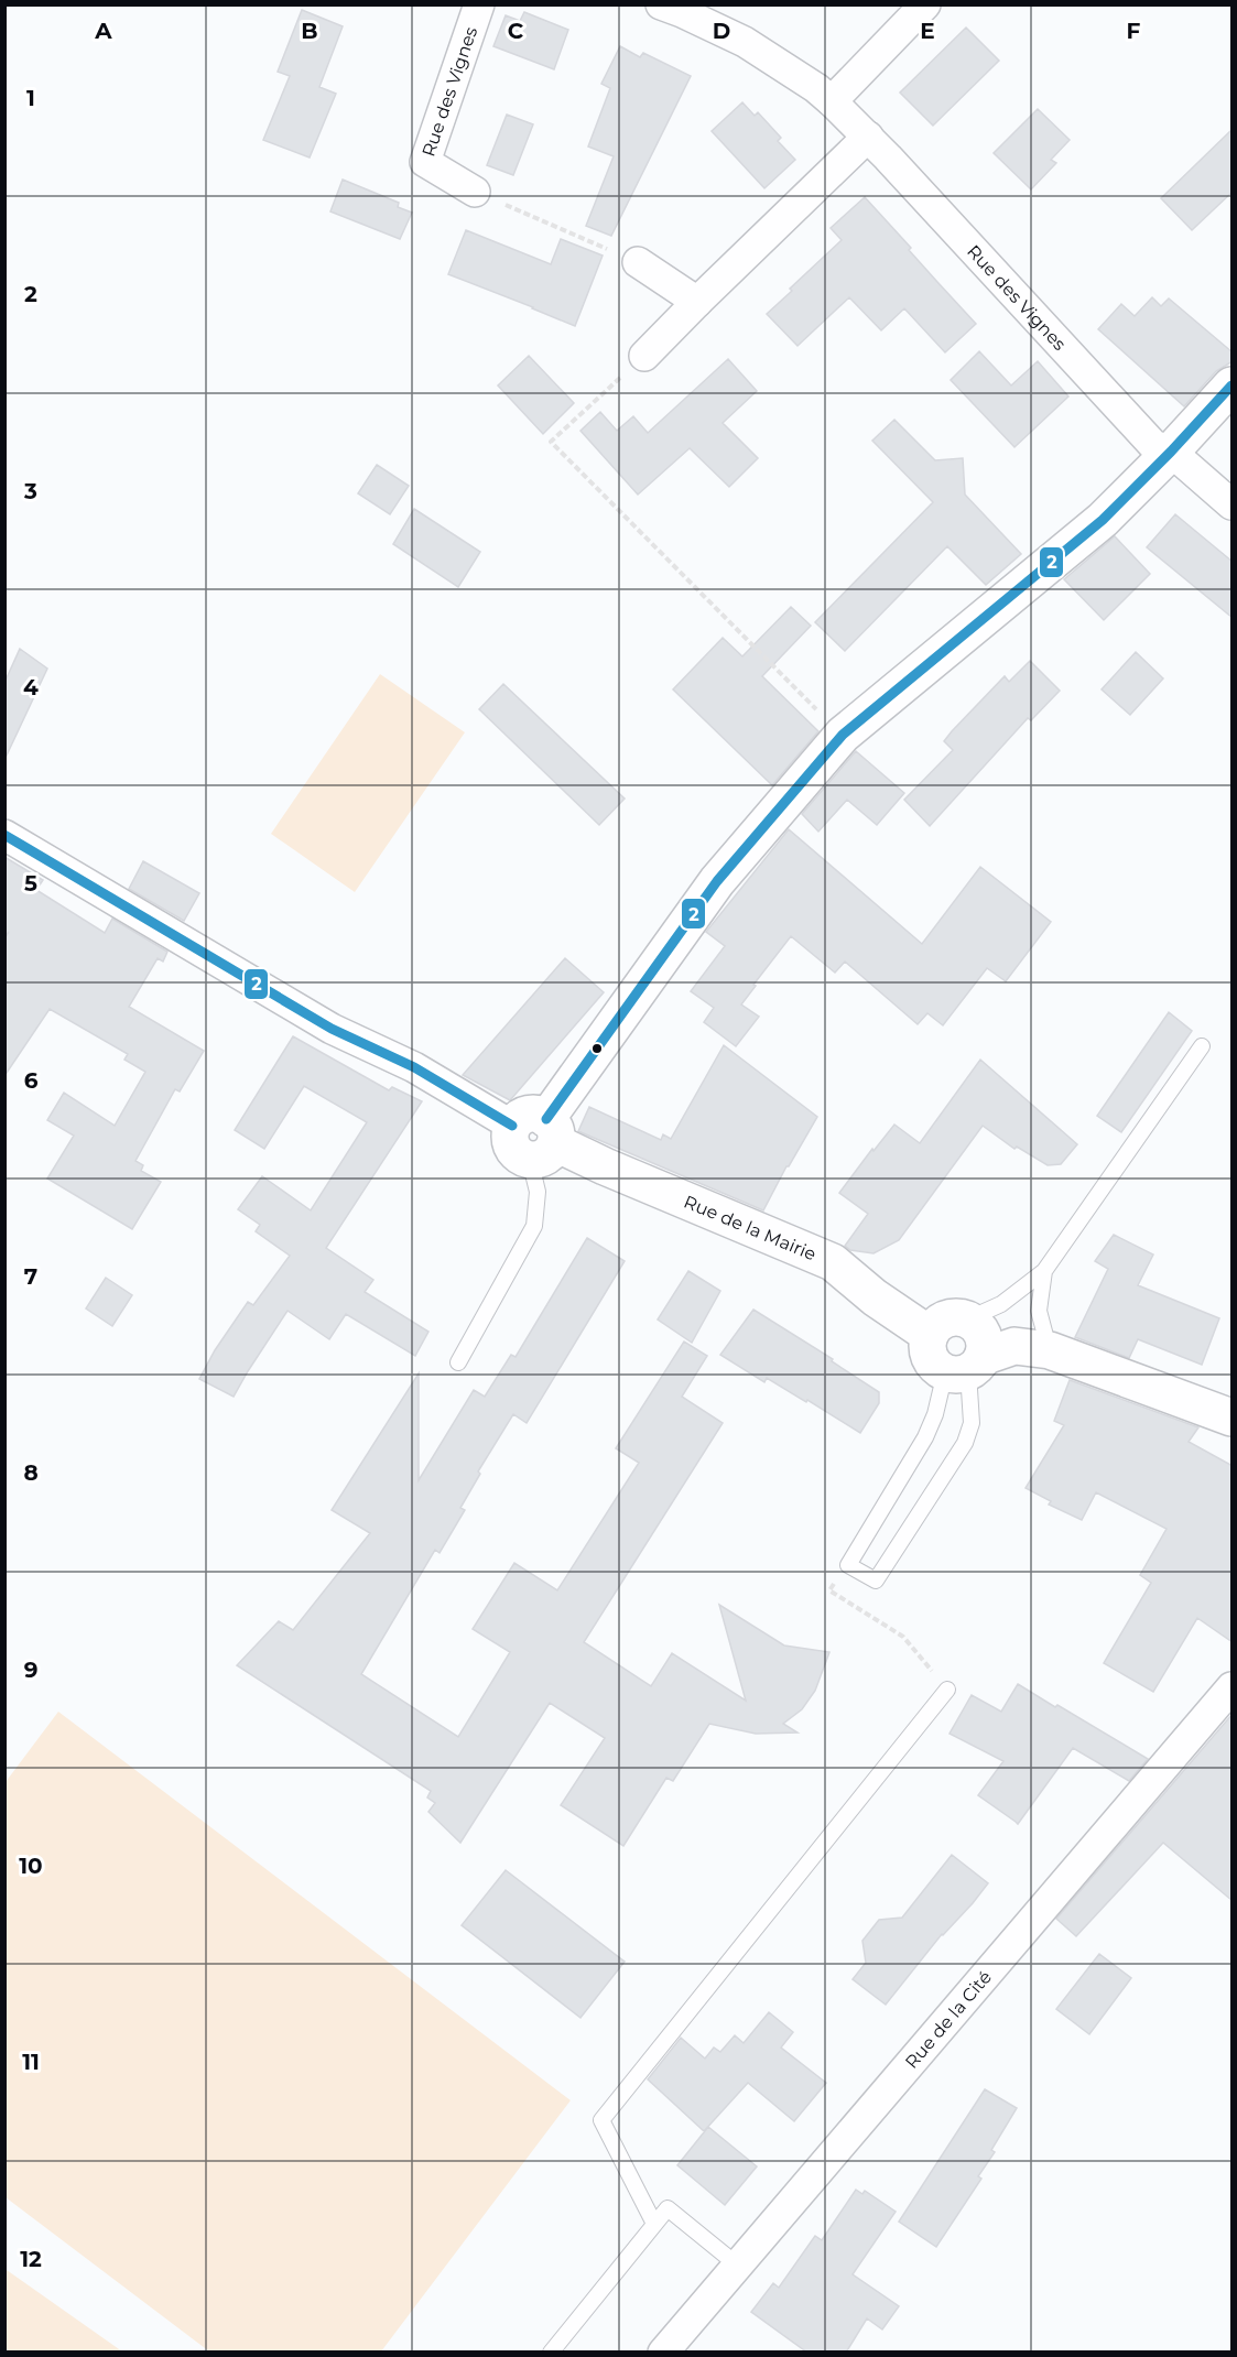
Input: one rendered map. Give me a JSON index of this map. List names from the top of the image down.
{
  "streets": {
    "street": ["Rue des Vignes", "Rue de la Mairie", "Rue de la Cité"]
  },
  "lines": ["transit line 2"],
  "grid": {
    "columns": [
      "A",
      "B",
      "C",
      "D",
      "E",
      "F"
    ],
    "rows": [
      "1",
      "2",
      "3",
      "4",
      "5",
      "6",
      "7",
      "8",
      "9",
      "10",
      "11",
      "12"
    ]
  }
}
